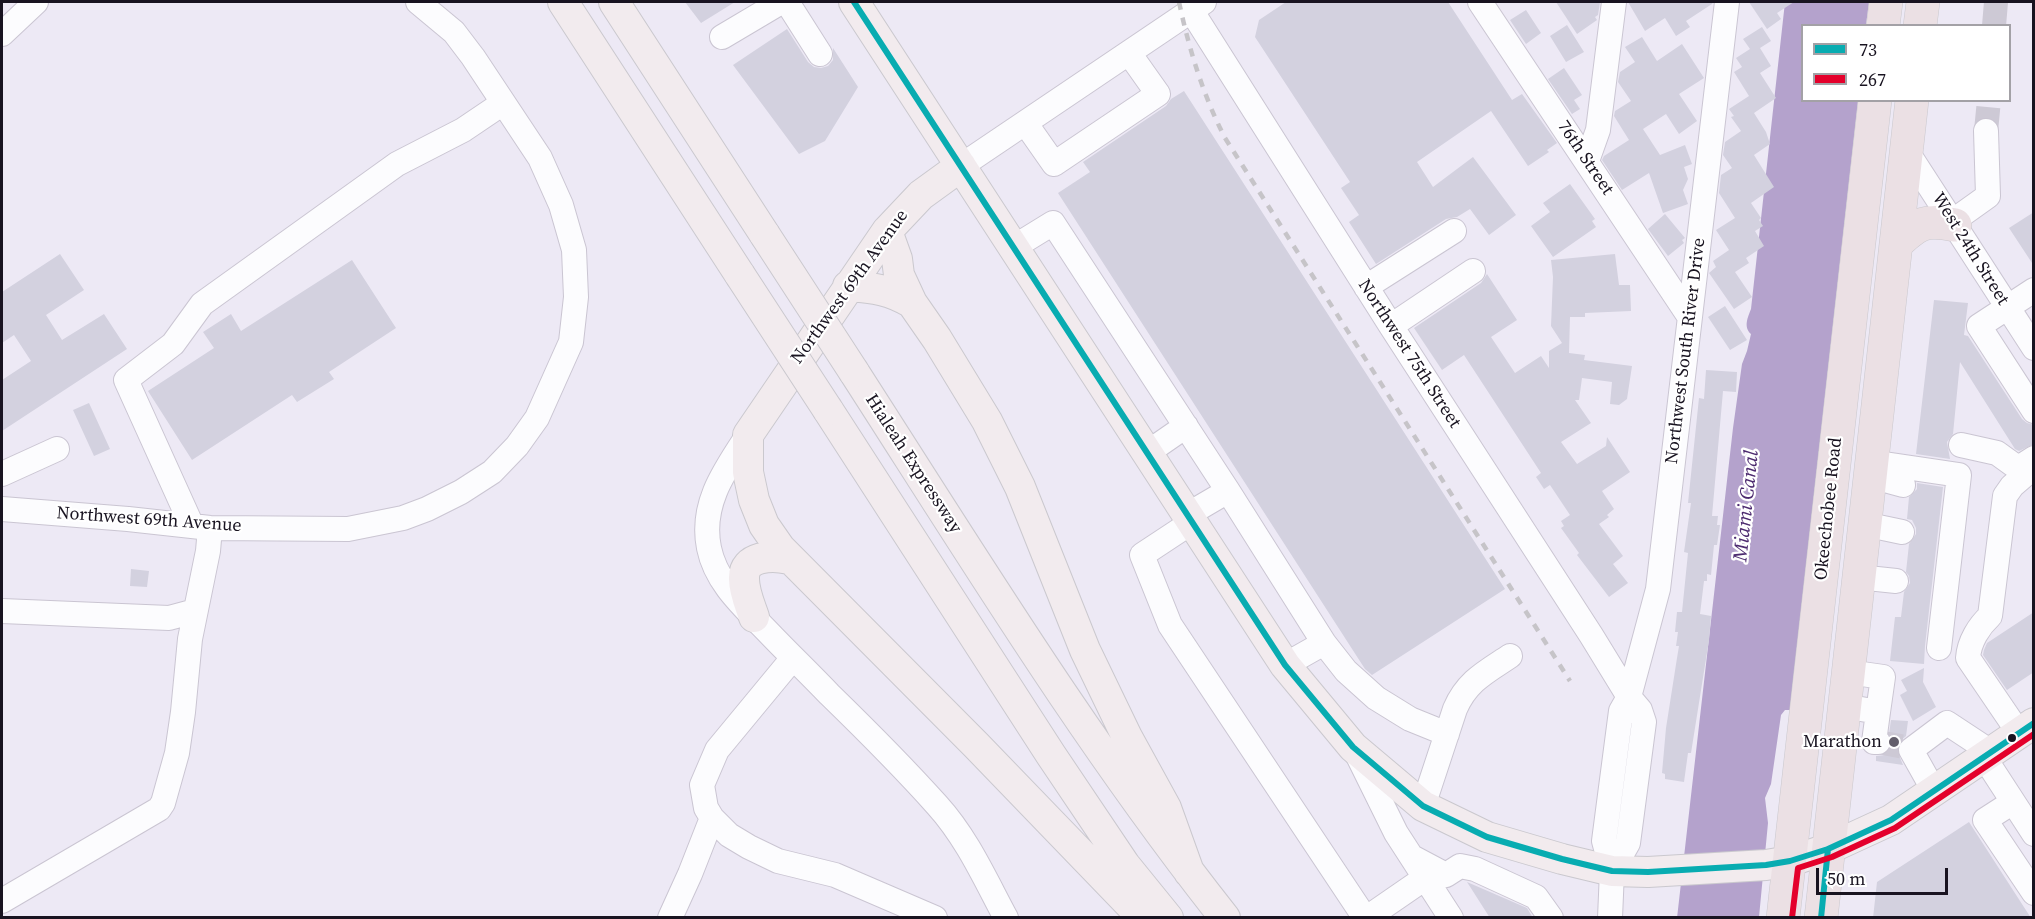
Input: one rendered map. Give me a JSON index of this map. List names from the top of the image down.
{
  "streets": {
    "highway": ["Okeechobee Road"],
    "main road": ["Northwest 69th Avenue", "Hialeah Expressway"],
    "street": [
      "76th Street",
      "West 24th Street",
      "Northwest South River Drive",
      "Northwest 75th Street"
    ]
  },
  "crossings": [
    ["76th Street", "Northwest South River Drive"],
    ["West 24th Street", "Okeechobee Road"],
    ["Northwest 69th Avenue", "Northwest 75th Street"],
    ["Northwest South River Drive", "Northwest 75th Street"]
  ],
  "water": ["Miami Canal"],
  "places": ["Marathon"],
  "lines": ["transit line 73", "transit line 267"],
  "legend": ["73", "267"],
  "scale_bar": "50 m"
}
